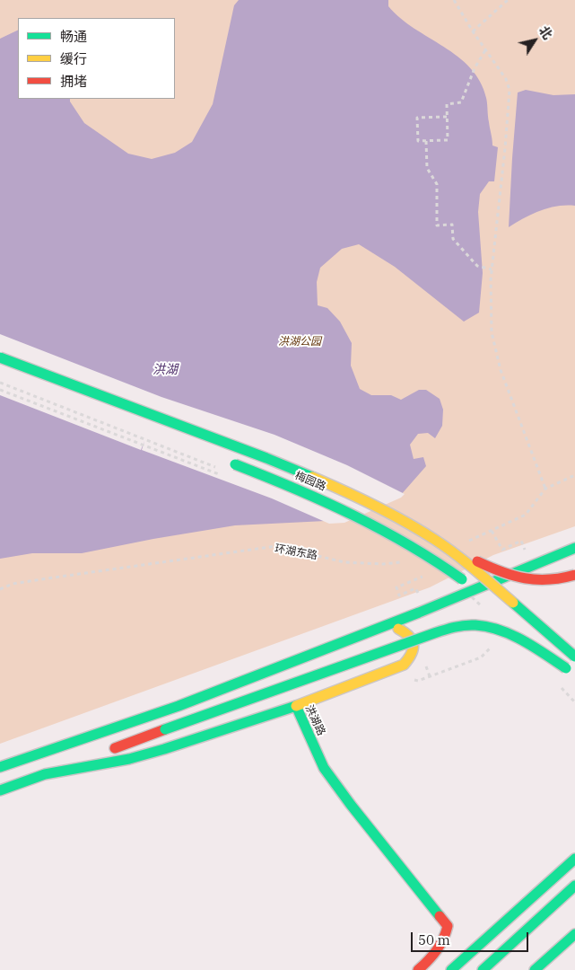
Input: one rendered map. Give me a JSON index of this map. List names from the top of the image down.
{
  "streets": {
    "main road": ["梅园路", "洪湖路"],
    "path": ["环湖东路"]
  },
  "water": ["洪湖"],
  "parks": ["洪湖公园"],
  "legend": ["畅通", "缓行", "拥堵"],
  "scale_bar": "50 m",
  "north": "top right"
}
